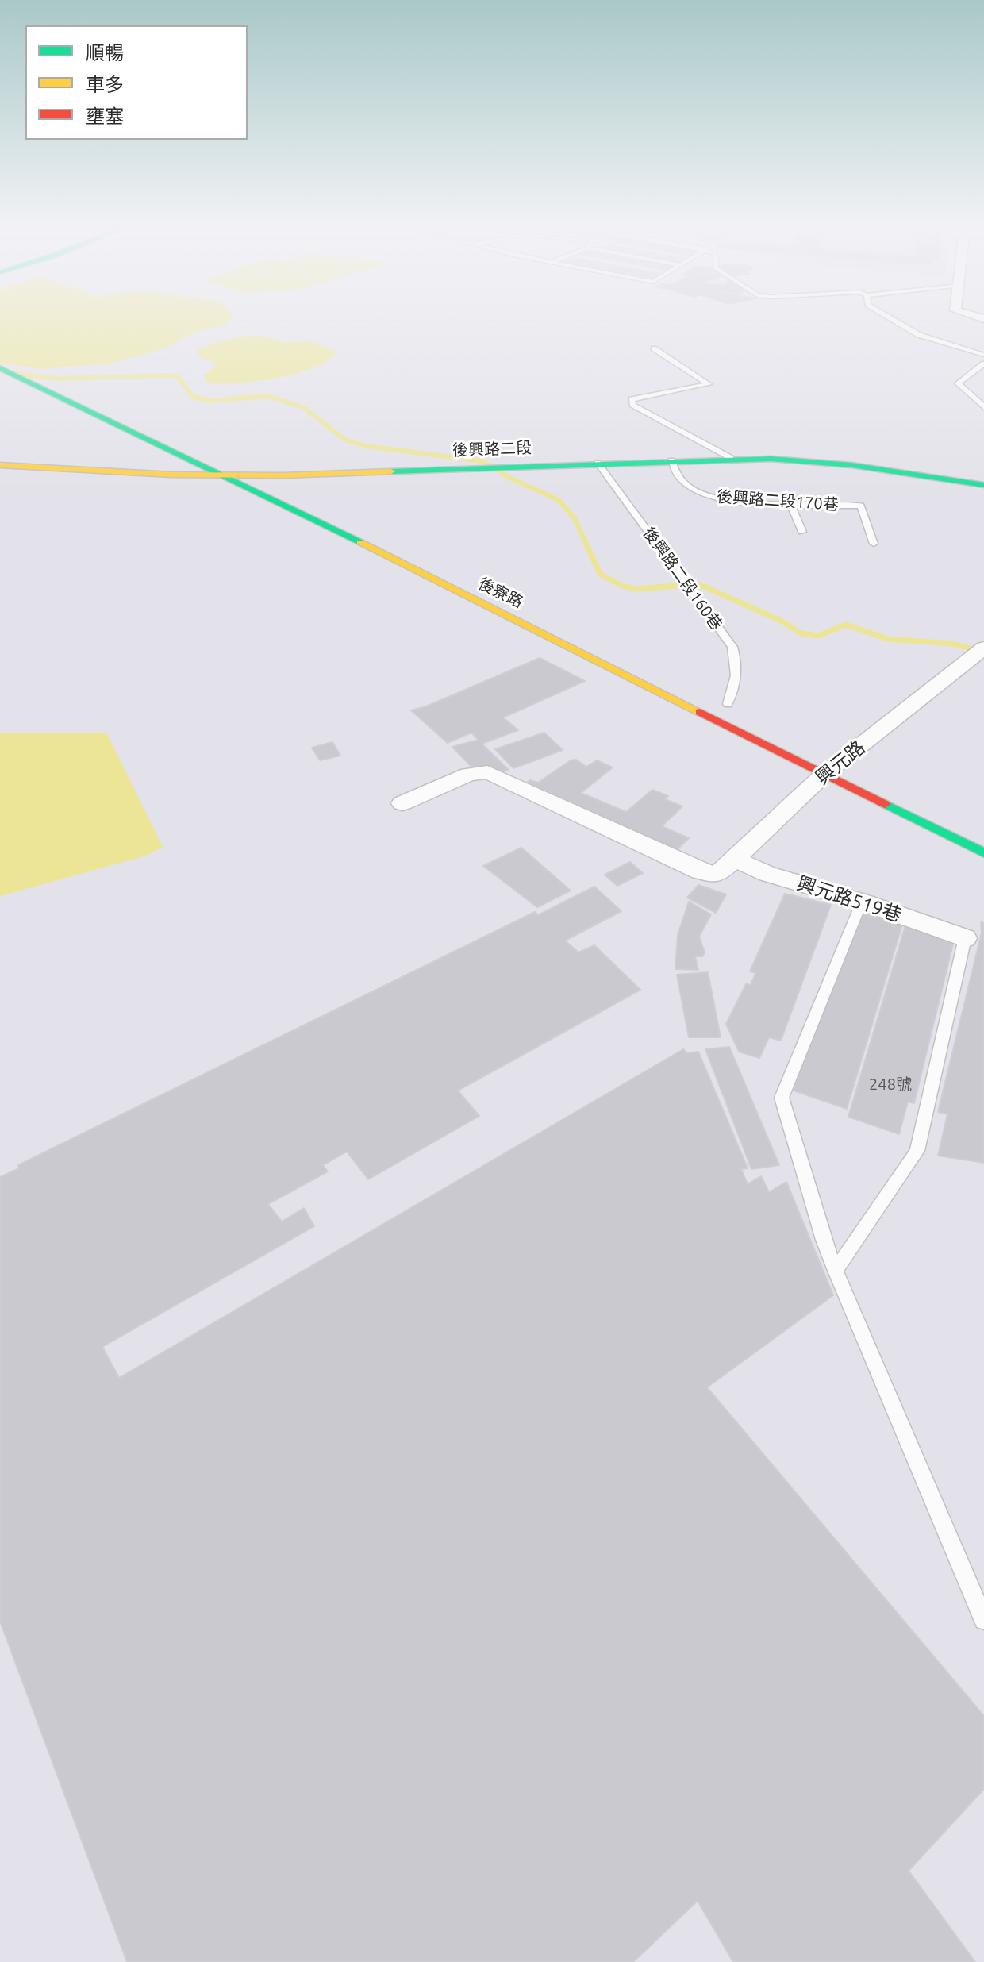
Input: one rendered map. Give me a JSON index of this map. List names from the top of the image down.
{
  "streets": {
    "street": [
      "後興路二段",
      "後寮路",
      "興元路",
      "興元路519巷"
    ],
    "lane": ["後興路二段170巷", "後興路二段160巷"]
  },
  "crossings": [
    ["後興路二段", "後興路二段170巷"],
    ["後興路二段", "後興路二段160巷"],
    ["後興路二段", "後寮路"],
    ["後寮路", "興元路"],
    ["興元路", "興元路519巷"]
  ],
  "house_numbers": ["248號"],
  "legend": ["順暢", "車多", "壅塞"]
}
